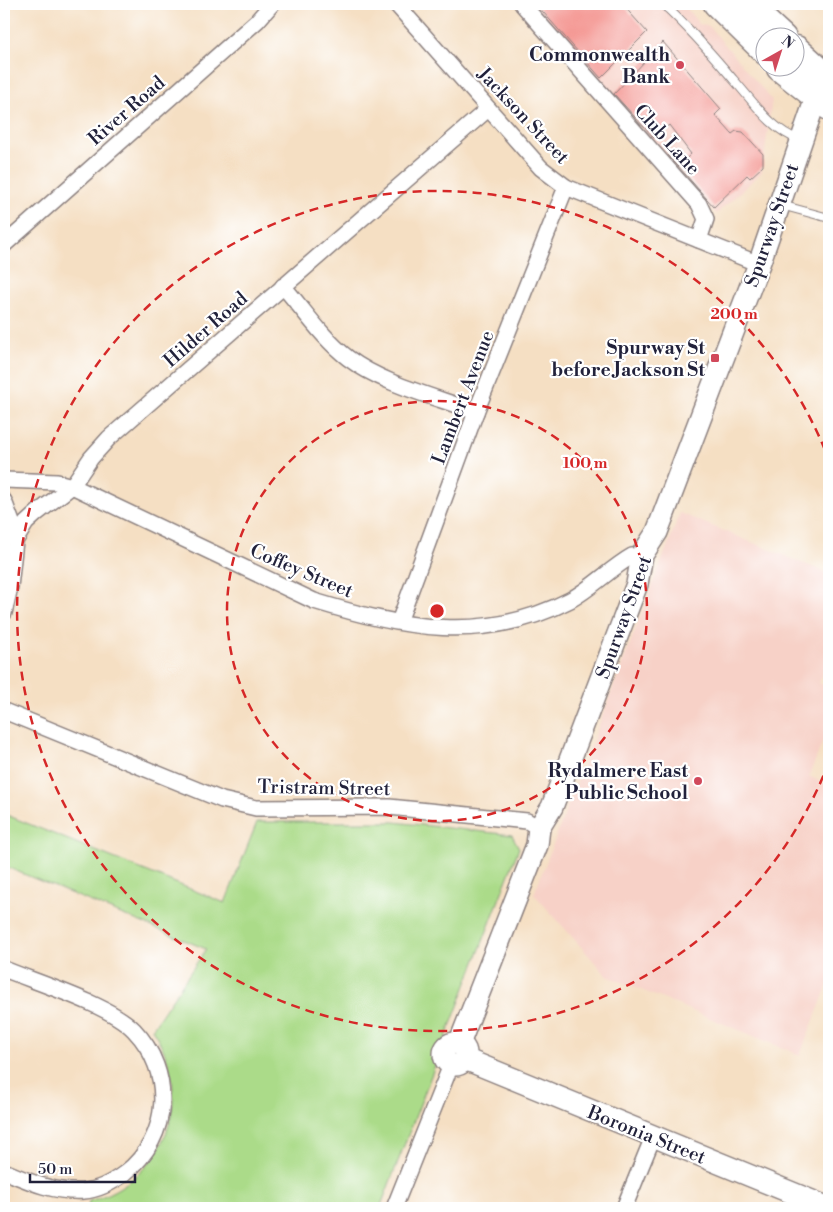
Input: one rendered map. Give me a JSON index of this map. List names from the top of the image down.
{
  "streets": {
    "street": [
      "River Road",
      "Jackson Street",
      "Club Lane",
      "Spurway Street",
      "Hilder Road",
      "Lambert Avenue",
      "Coffey Street",
      "Tristram Street",
      "Boronia Street"
    ]
  },
  "crossings": [
    ["Jackson Street", "Club Lane"],
    ["Jackson Street", "Spurway Street"],
    ["Jackson Street", "Hilder Road"],
    ["Jackson Street", "Lambert Avenue"],
    ["Spurway Street", "Coffey Street"],
    ["Spurway Street", "Tristram Street"],
    ["Spurway Street", "Boronia Street"],
    ["Hilder Road", "Coffey Street"],
    ["Lambert Avenue", "Coffey Street"]
  ],
  "places": {
    "other": ["Commonwealth Bank", "Rydalmere East Public School"],
    "transit": ["Spurway St before Jackson St"]
  },
  "scale_bar": "50 m",
  "north": "top right",
  "rings": ["200 m", "100 m"]
}
